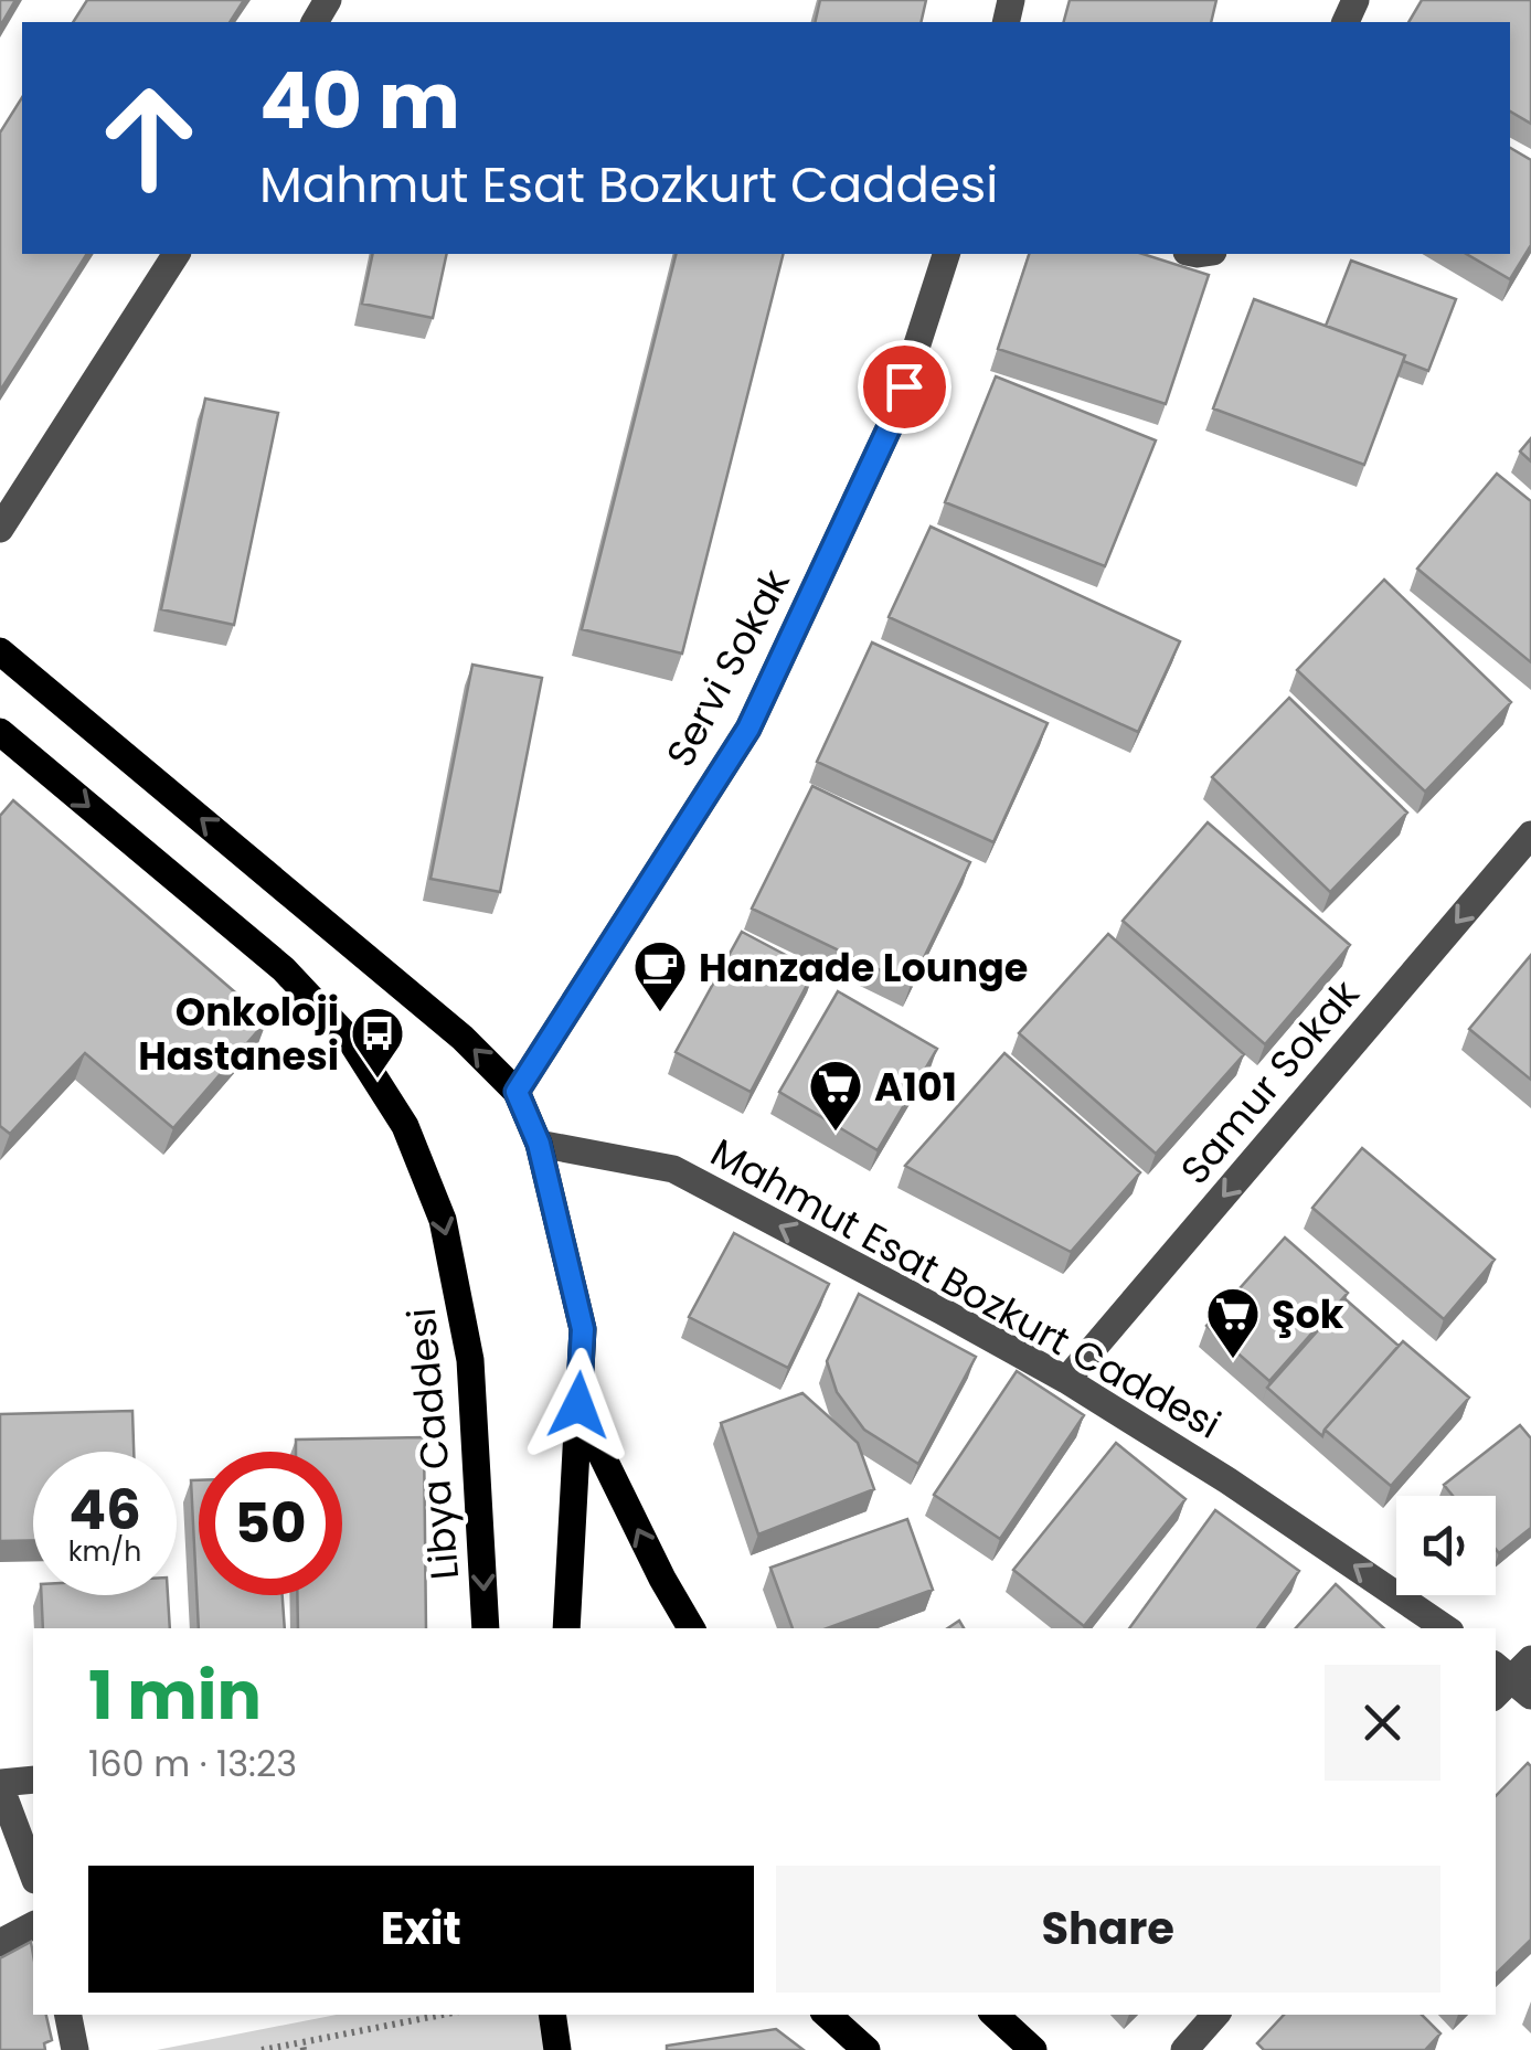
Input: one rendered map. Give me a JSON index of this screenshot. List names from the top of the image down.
{
  "streets": {
    "main road": ["Libya Caddesi"],
    "street": ["Servi Sokak", "Samur Sokak", "Mahmut Esat Bozkurt Caddesi"]
  },
  "crossings": [
    ["Samur Sokak", "Mahmut Esat Bozkurt Caddesi"]
  ],
  "one_way": ["Samur Sokak", "Mahmut Esat Bozkurt Caddesi"],
  "places": {
    "cafe": ["Hanzade Lounge"],
    "bus stop": ["Onkoloji Hastanesi"],
    "supermarket": ["A101", "Şok"]
  },
  "page": {
    "turn": ["40 m", "Mahmut Esat Bozkurt Caddesi"],
    "speed": "46 km/h",
    "limit": "50",
    "heading": ["1 min", "160 m · 13:23"],
    "buttons": ["Exit", "Share"]
  }
}
